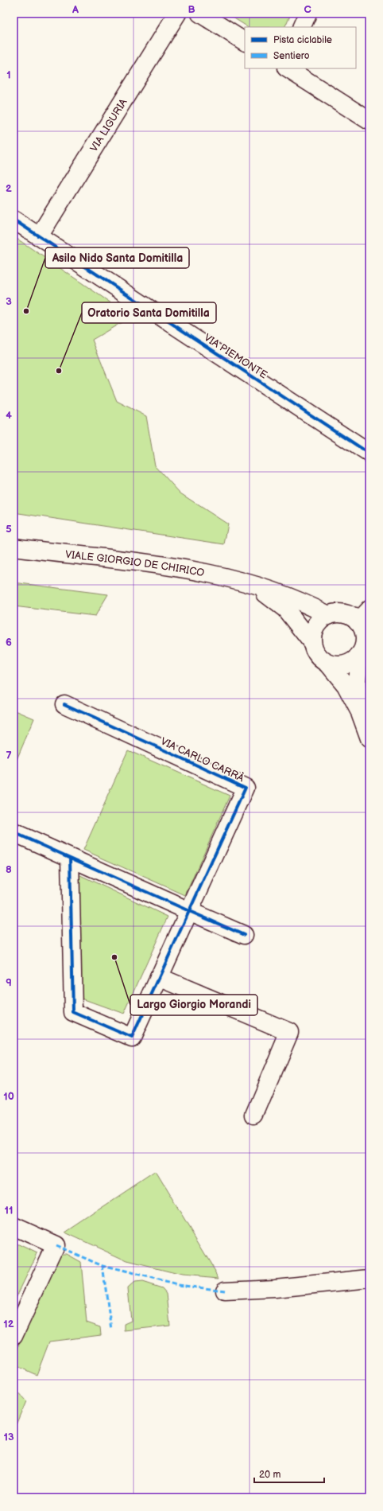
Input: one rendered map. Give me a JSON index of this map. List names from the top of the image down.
{
  "streets": {
    "street": [
      "VIA LIGURIA",
      "VIA PIEMONTE",
      "VIALE GIORGIO DE CHIRICO",
      "VIA CARLO CARRÀ"
    ]
  },
  "crossings": [
    ["VIA LIGURIA", "VIA PIEMONTE"]
  ],
  "places": ["Asilo Nido Santa Domitilla", "Oratorio Santa Domitilla", "Largo Giorgio Morandi"],
  "legend": ["Pista ciclabile", "Sentiero"],
  "scale_bar": "20 m",
  "grid": {
    "columns": ["A", "B", "C"],
    "rows": [
      "1",
      "2",
      "3",
      "4",
      "5",
      "6",
      "7",
      "8",
      "9",
      "10",
      "11",
      "12",
      "13"
    ]
  }
}
